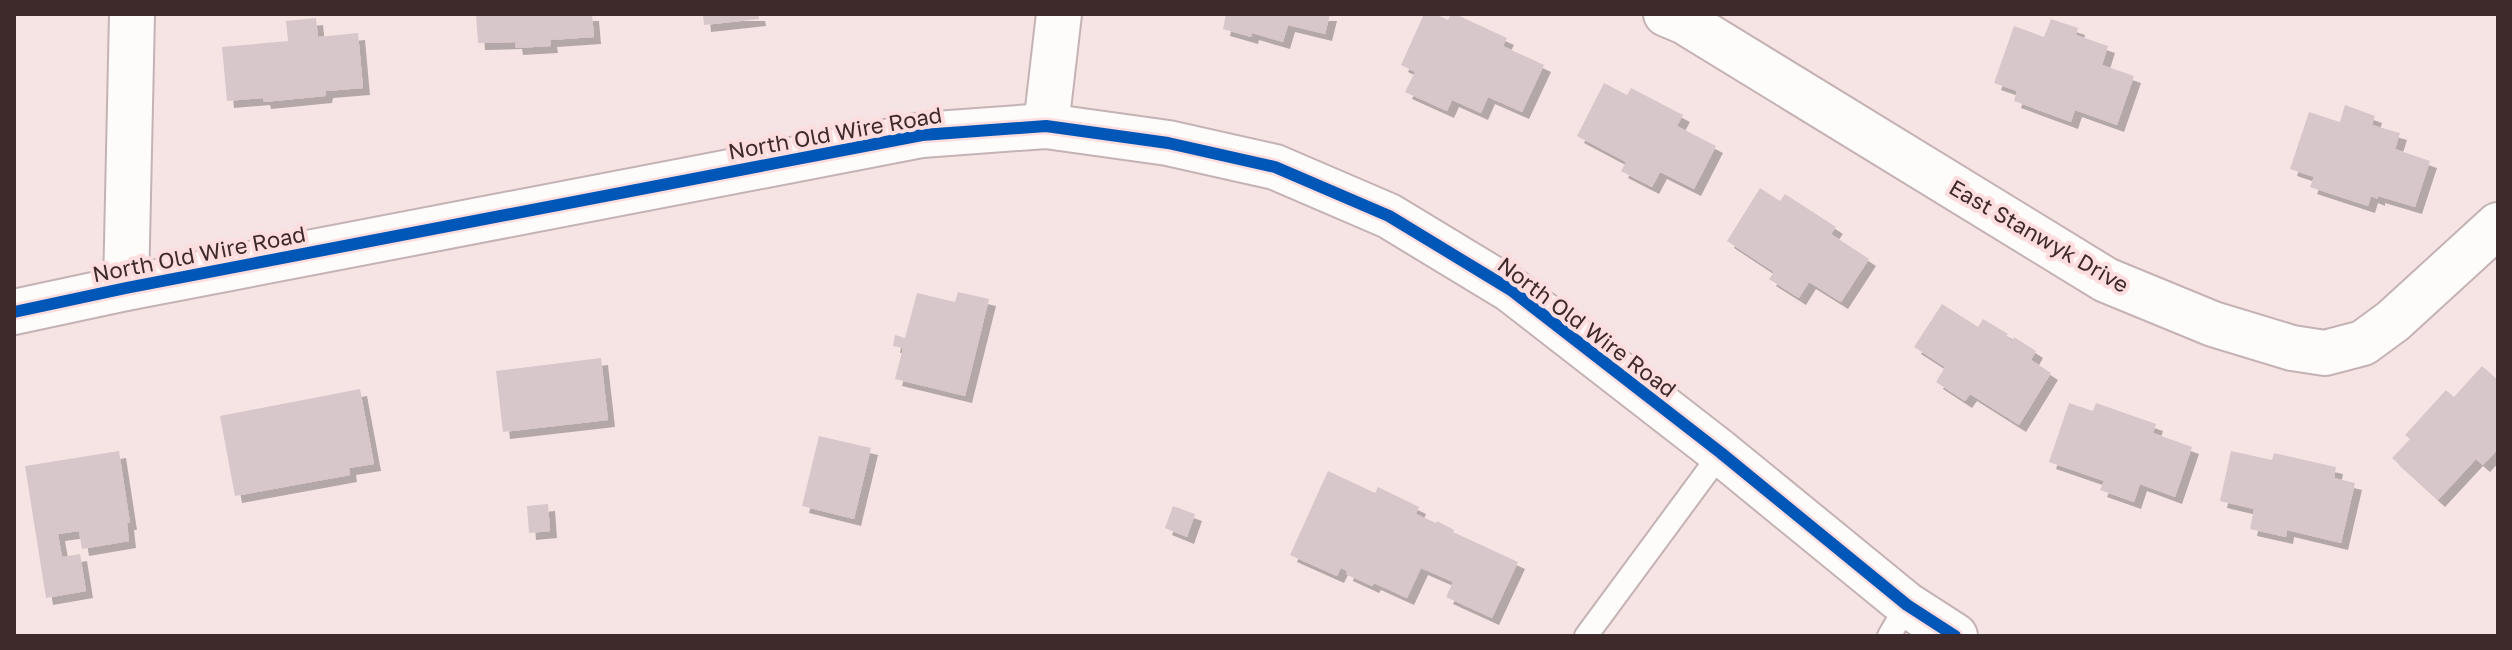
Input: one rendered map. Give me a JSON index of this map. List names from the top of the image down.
{
  "streets": {
    "street": ["North Old Wire Road", "East Stanwyk Drive"]
  }
}
